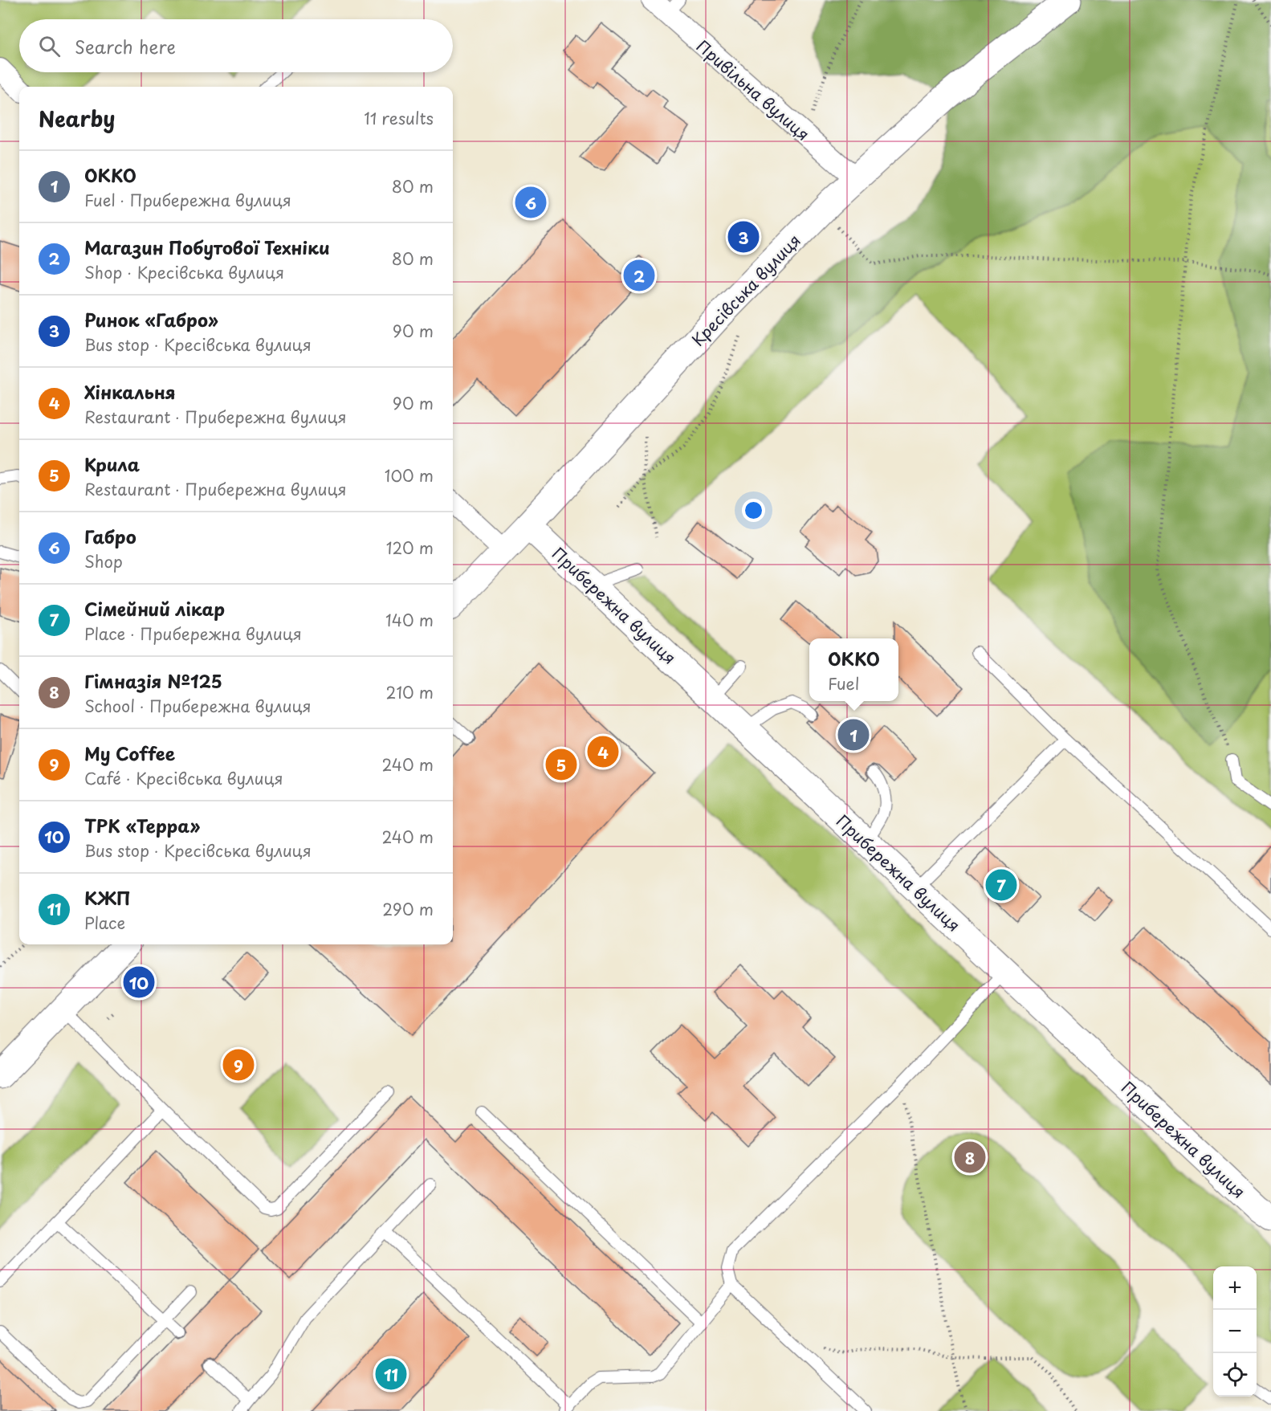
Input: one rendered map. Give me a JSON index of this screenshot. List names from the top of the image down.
{
  "streets": {
    "street": ["Привільна вулиця", "Кресівська вулиця", "Прибережна вулиця"]
  },
  "crossings": [
    ["Привільна вулиця", "Кресівська вулиця"],
    ["Кресівська вулиця", "Прибережна вулиця"]
  ],
  "page": {
    "search": "Search here",
    "heading": ["Nearby", "11 results"],
    "list": [
      {
        "mark": "1",
        "name": "ОККО",
        "note": "Fuel · Прибережна вулиця",
        "value": "80 m"
      },
      {
        "mark": "2",
        "name": "Магазин Побутової Техніки",
        "note": "Shop · Кресівська вулиця",
        "value": "80 m"
      },
      {
        "mark": "3",
        "name": "Ринок «Габро»",
        "note": "Bus stop · Кресівська вулиця",
        "value": "90 m"
      },
      {
        "mark": "4",
        "name": "Хінкальня",
        "note": "Restaurant · Прибережна вулиця",
        "value": "90 m"
      },
      {
        "mark": "5",
        "name": "Крила",
        "note": "Restaurant · Прибережна вулиця",
        "value": "100 m"
      },
      {
        "mark": "6",
        "name": "Габро",
        "note": "Shop",
        "value": "120 m"
      },
      {
        "mark": "7",
        "name": "Сімейний лікар",
        "note": "Place · Прибережна вулиця",
        "value": "140 m"
      },
      {
        "mark": "8",
        "name": "Гімназія №125",
        "note": "School · Прибережна вулиця",
        "value": "210 m"
      },
      {
        "mark": "9",
        "name": "My Coffee",
        "note": "Café · Кресівська вулиця",
        "value": "240 m"
      },
      {
        "mark": "10",
        "name": "ТРК «Терра»",
        "note": "Bus stop · Кресівська вулиця",
        "value": "240 m"
      },
      {
        "mark": "11",
        "name": "КЖП",
        "note": "Place",
        "value": "290 m"
      }
    ],
    "pins": [
      "6",
      "3",
      "2",
      "1",
      "4",
      "5",
      "7",
      "10",
      "9",
      "8",
      "11"
    ],
    "popup": ["ОККО", "Fuel"],
    "map_buttons": ["+", "−"]
  }
}
